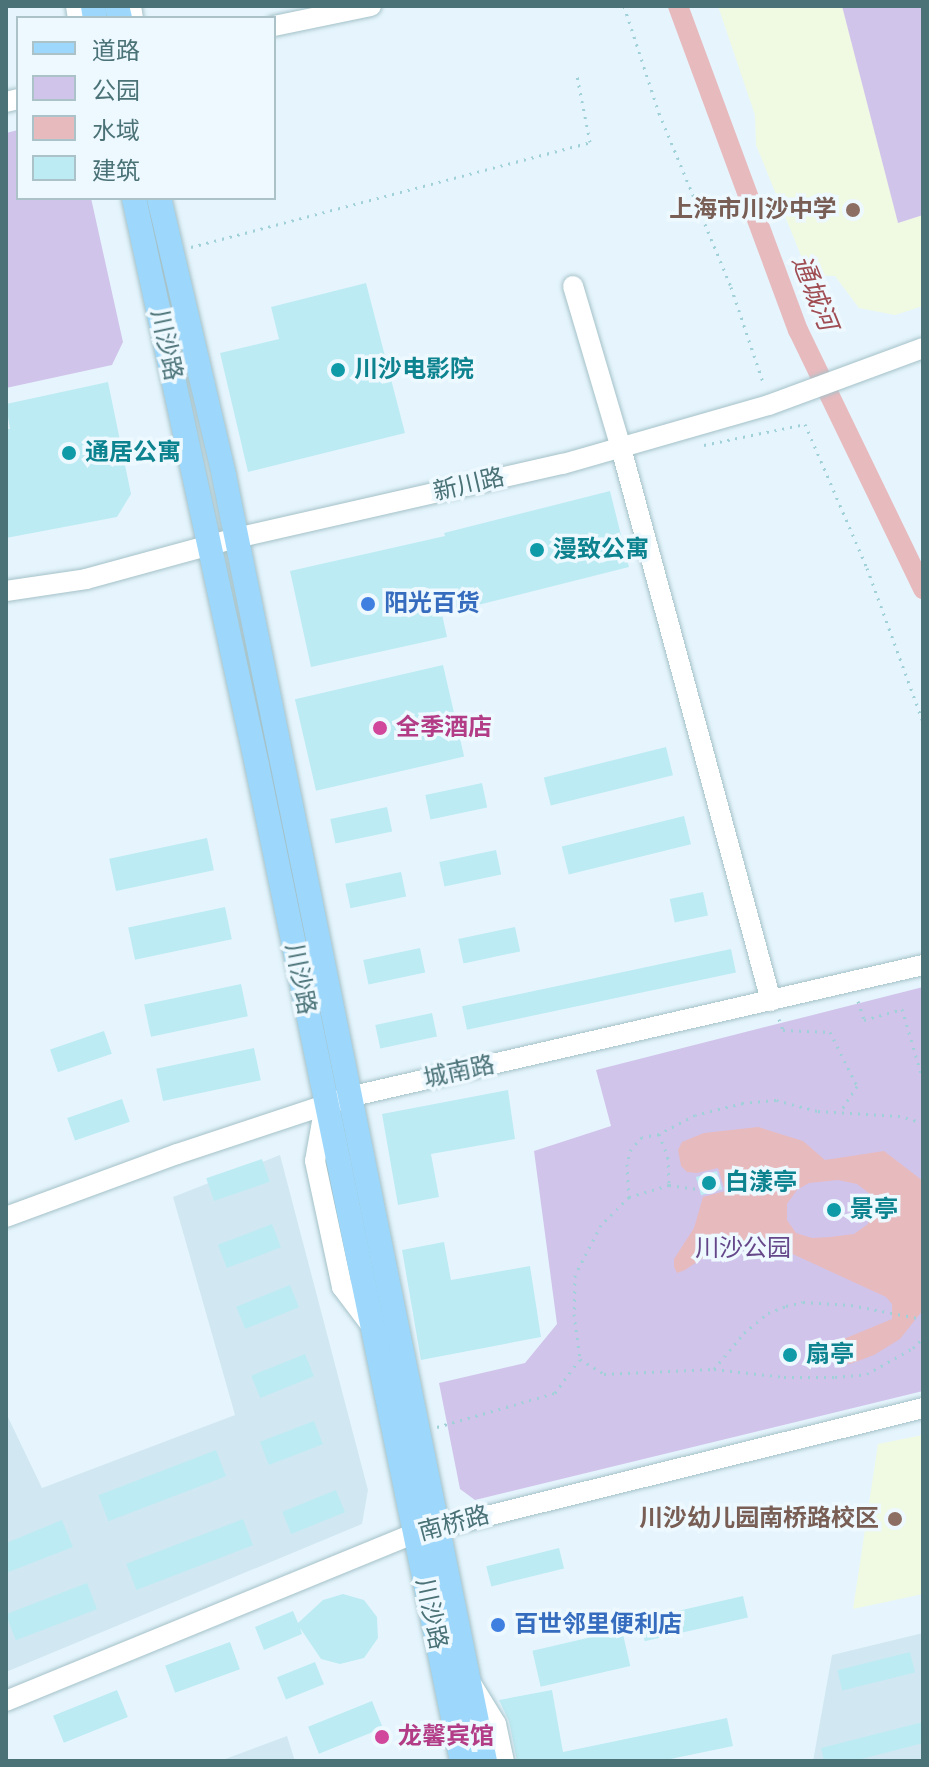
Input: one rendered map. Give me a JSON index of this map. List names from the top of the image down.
{
  "streets": {
    "main road": ["川沙路"],
    "street": ["新川路", "城南路", "南桥路"]
  },
  "crossings": [
    ["川沙路", "新川路"],
    ["川沙路", "城南路"],
    ["川沙路", "南桥路"]
  ],
  "water": ["通城河"],
  "parks": ["川沙公园"],
  "places": [
    "上海市川沙中学",
    "川沙电影院",
    "通居公寓",
    "漫致公寓",
    "阳光百货",
    "全季酒店",
    "白漾亭",
    "景亭",
    "扇亭",
    "川沙幼儿园南桥路校区",
    "百世邻里便利店",
    "龙馨宾馆"
  ],
  "legend": [
    "道路",
    "公园",
    "水域",
    "建筑"
  ]
}
